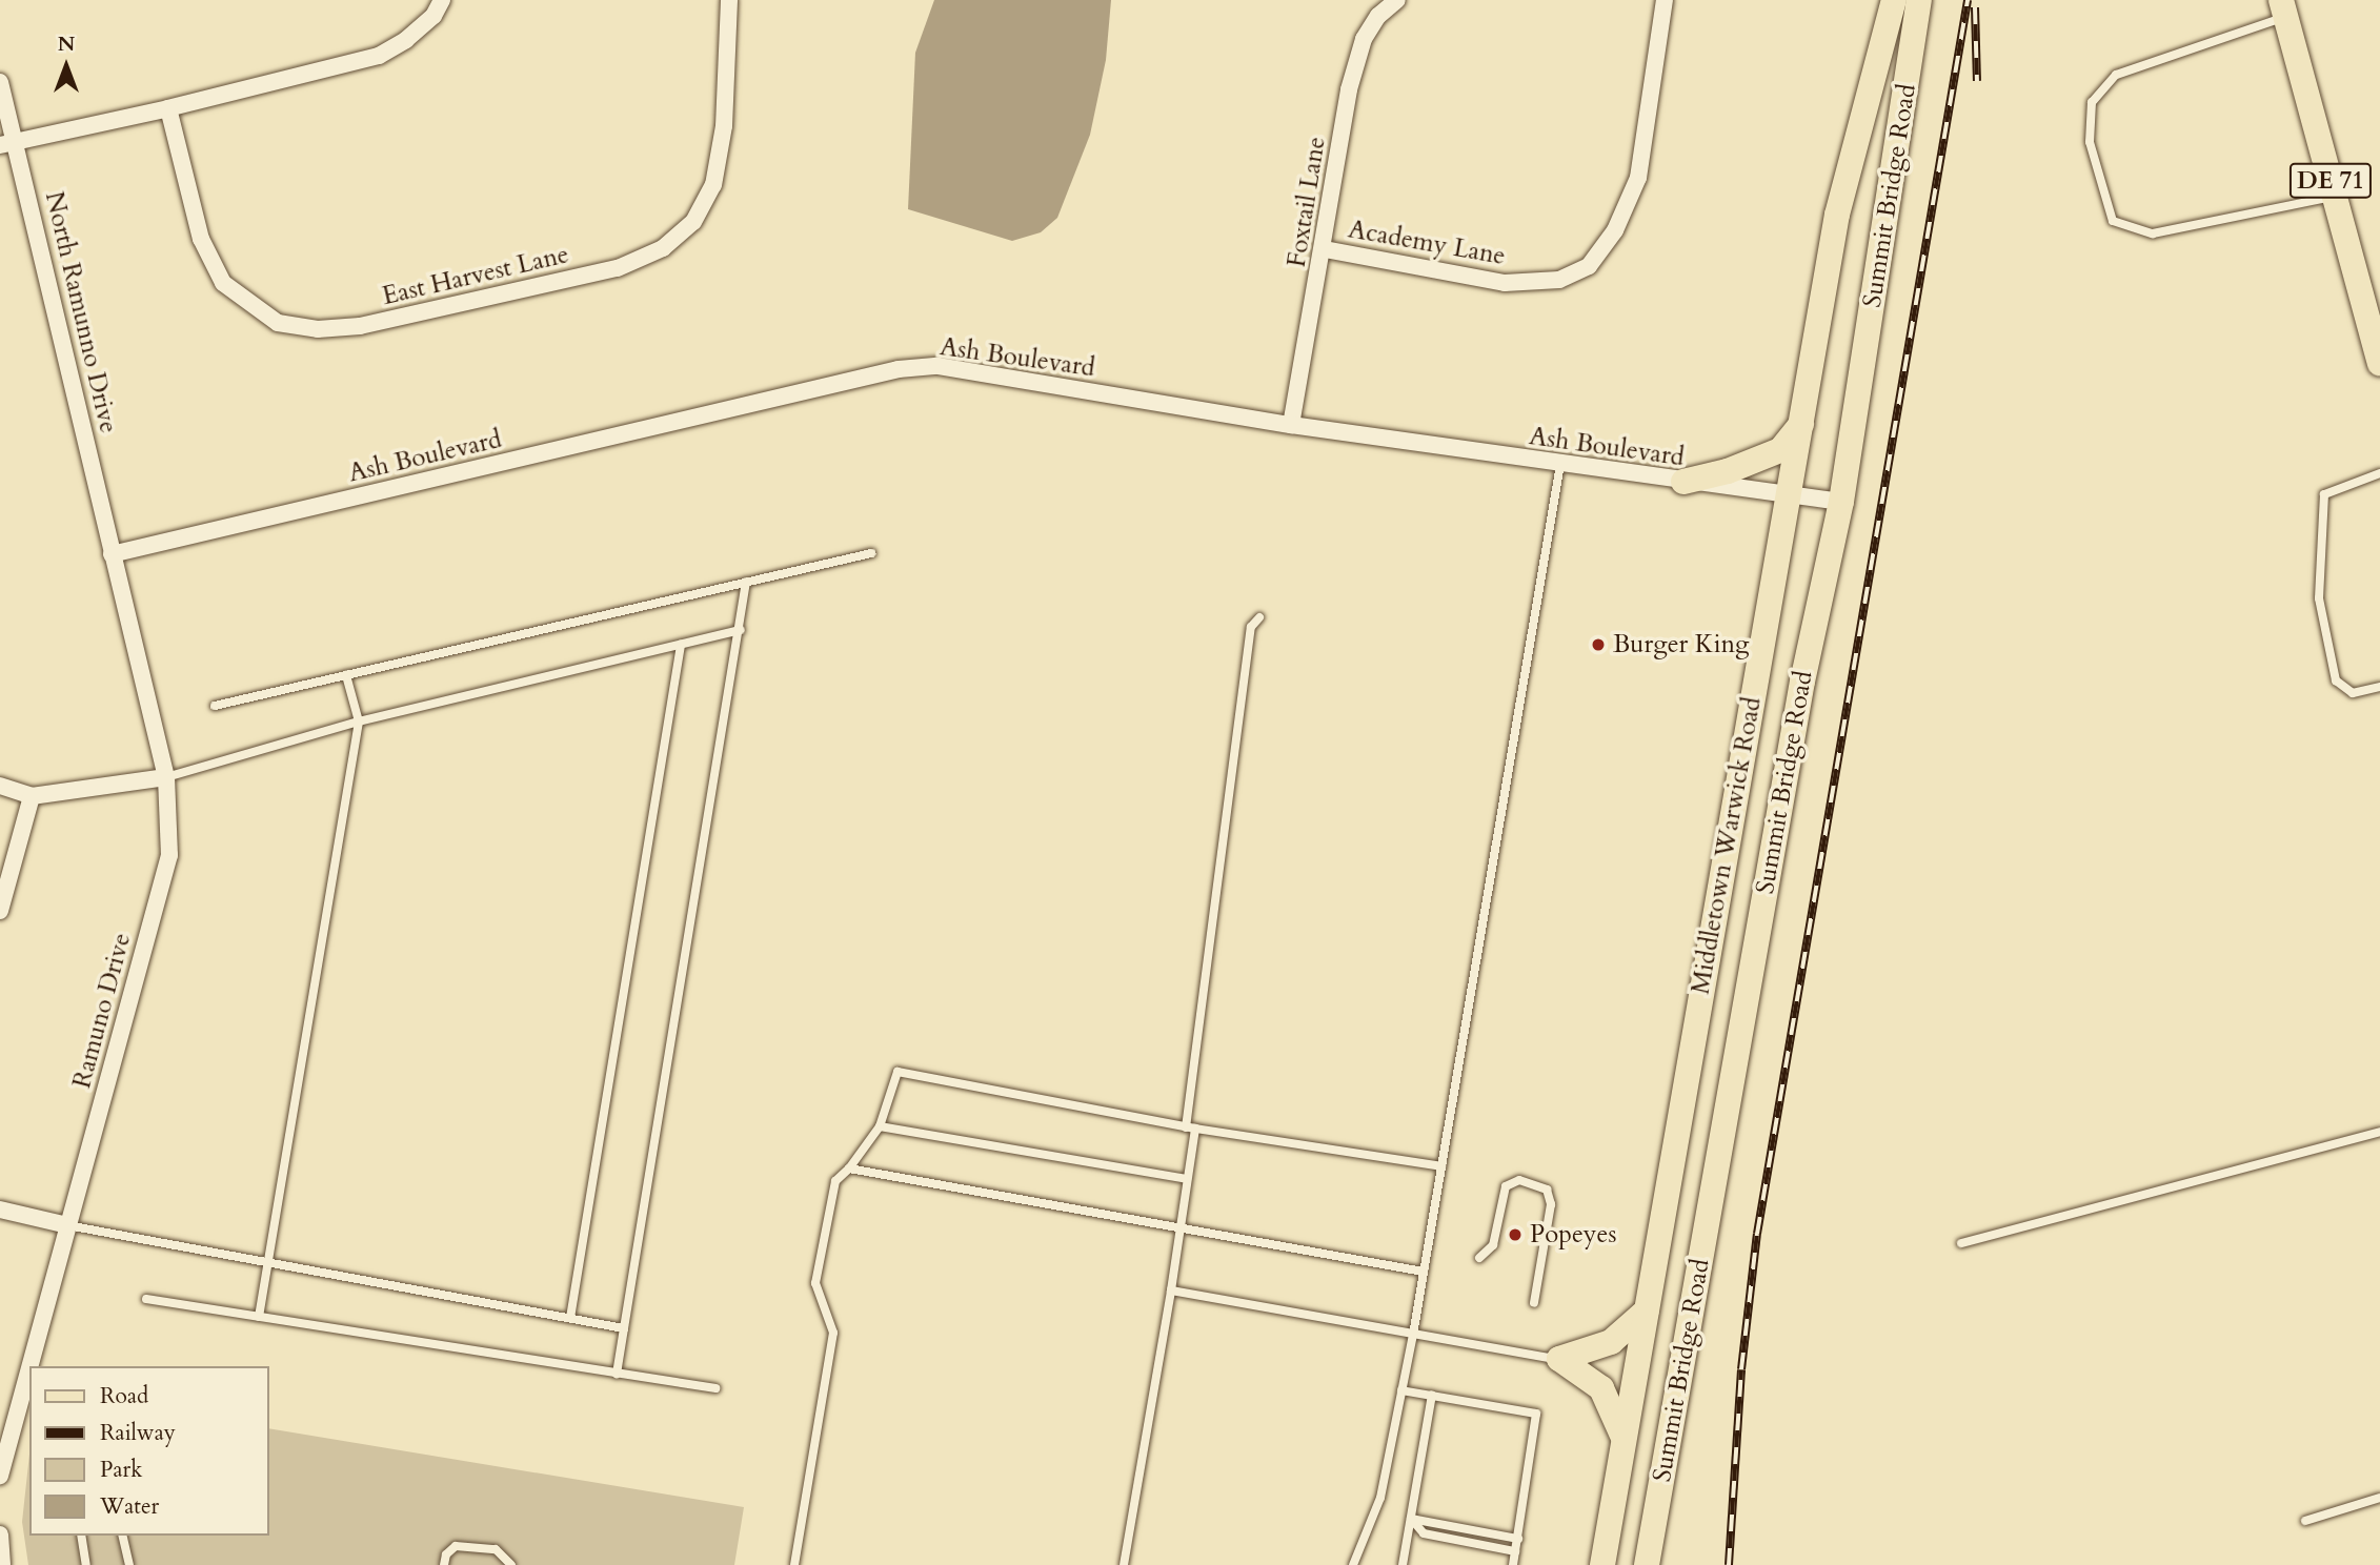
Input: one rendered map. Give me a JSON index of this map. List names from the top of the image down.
{
  "streets": {
    "main road": ["DE 71", "Summit Bridge Road", "Middletown Warwick Road"],
    "street": [
      "Foxtail Lane",
      "Academy Lane",
      "East Harvest Lane",
      "North Ramunno Drive",
      "Ash Boulevard",
      "Ramuno Drive"
    ]
  },
  "crossings": [
    ["Summit Bridge Road", "Ash Boulevard"],
    ["Foxtail Lane", "Academy Lane"],
    ["Foxtail Lane", "Ash Boulevard"],
    ["North Ramunno Drive", "Ash Boulevard"],
    ["North Ramunno Drive", "Ramuno Drive"],
    ["Ash Boulevard", "Middletown Warwick Road"],
    ["Ash Boulevard", "Ramuno Drive"]
  ],
  "places": ["Burger King", "Popeyes"],
  "legend": [
    "Road",
    "Railway",
    "Park",
    "Water"
  ],
  "north": "top"
}
